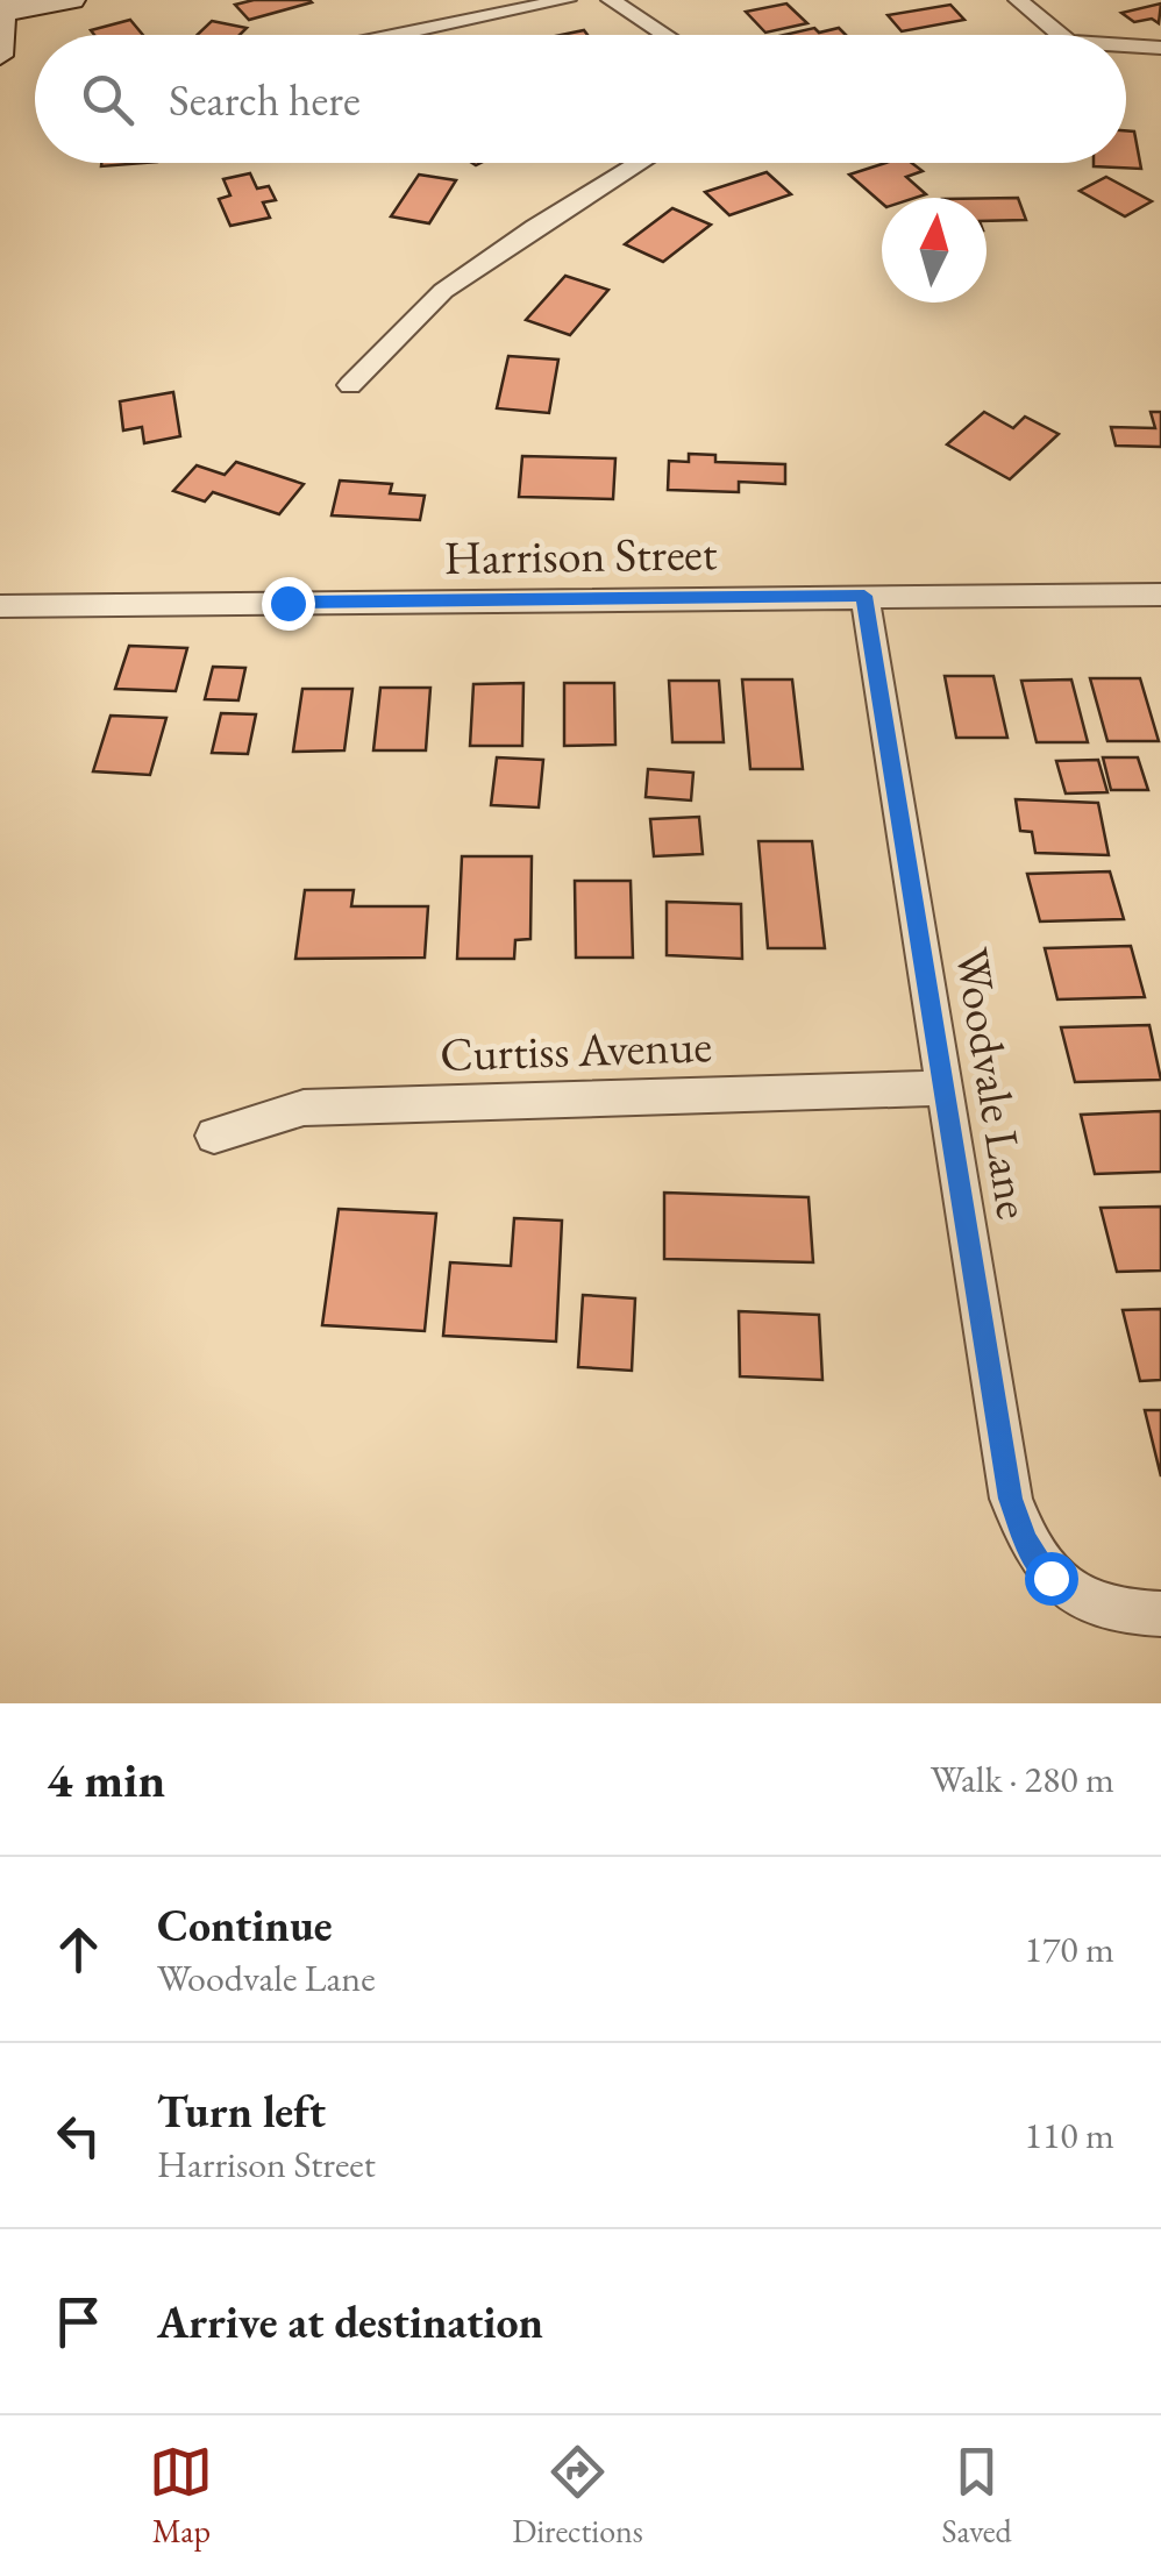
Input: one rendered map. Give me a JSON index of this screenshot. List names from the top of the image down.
{
  "streets": {
    "street": ["Harrison Street", "Curtiss Avenue", "Woodvale Lane"]
  },
  "crossings": [
    ["Harrison Street", "Woodvale Lane"],
    ["Curtiss Avenue", "Woodvale Lane"]
  ],
  "north": "top",
  "page": {
    "search": "Search here",
    "heading": ["4 min", "Walk · 280 m"],
    "list": [
      ["Continue", "Woodvale Lane", "170 m"],
      ["Turn left", "Harrison Street", "110 m"],
      "Arrive at destination"
    ],
    "nav": ["Map", "Directions", "Saved"]
  }
}
